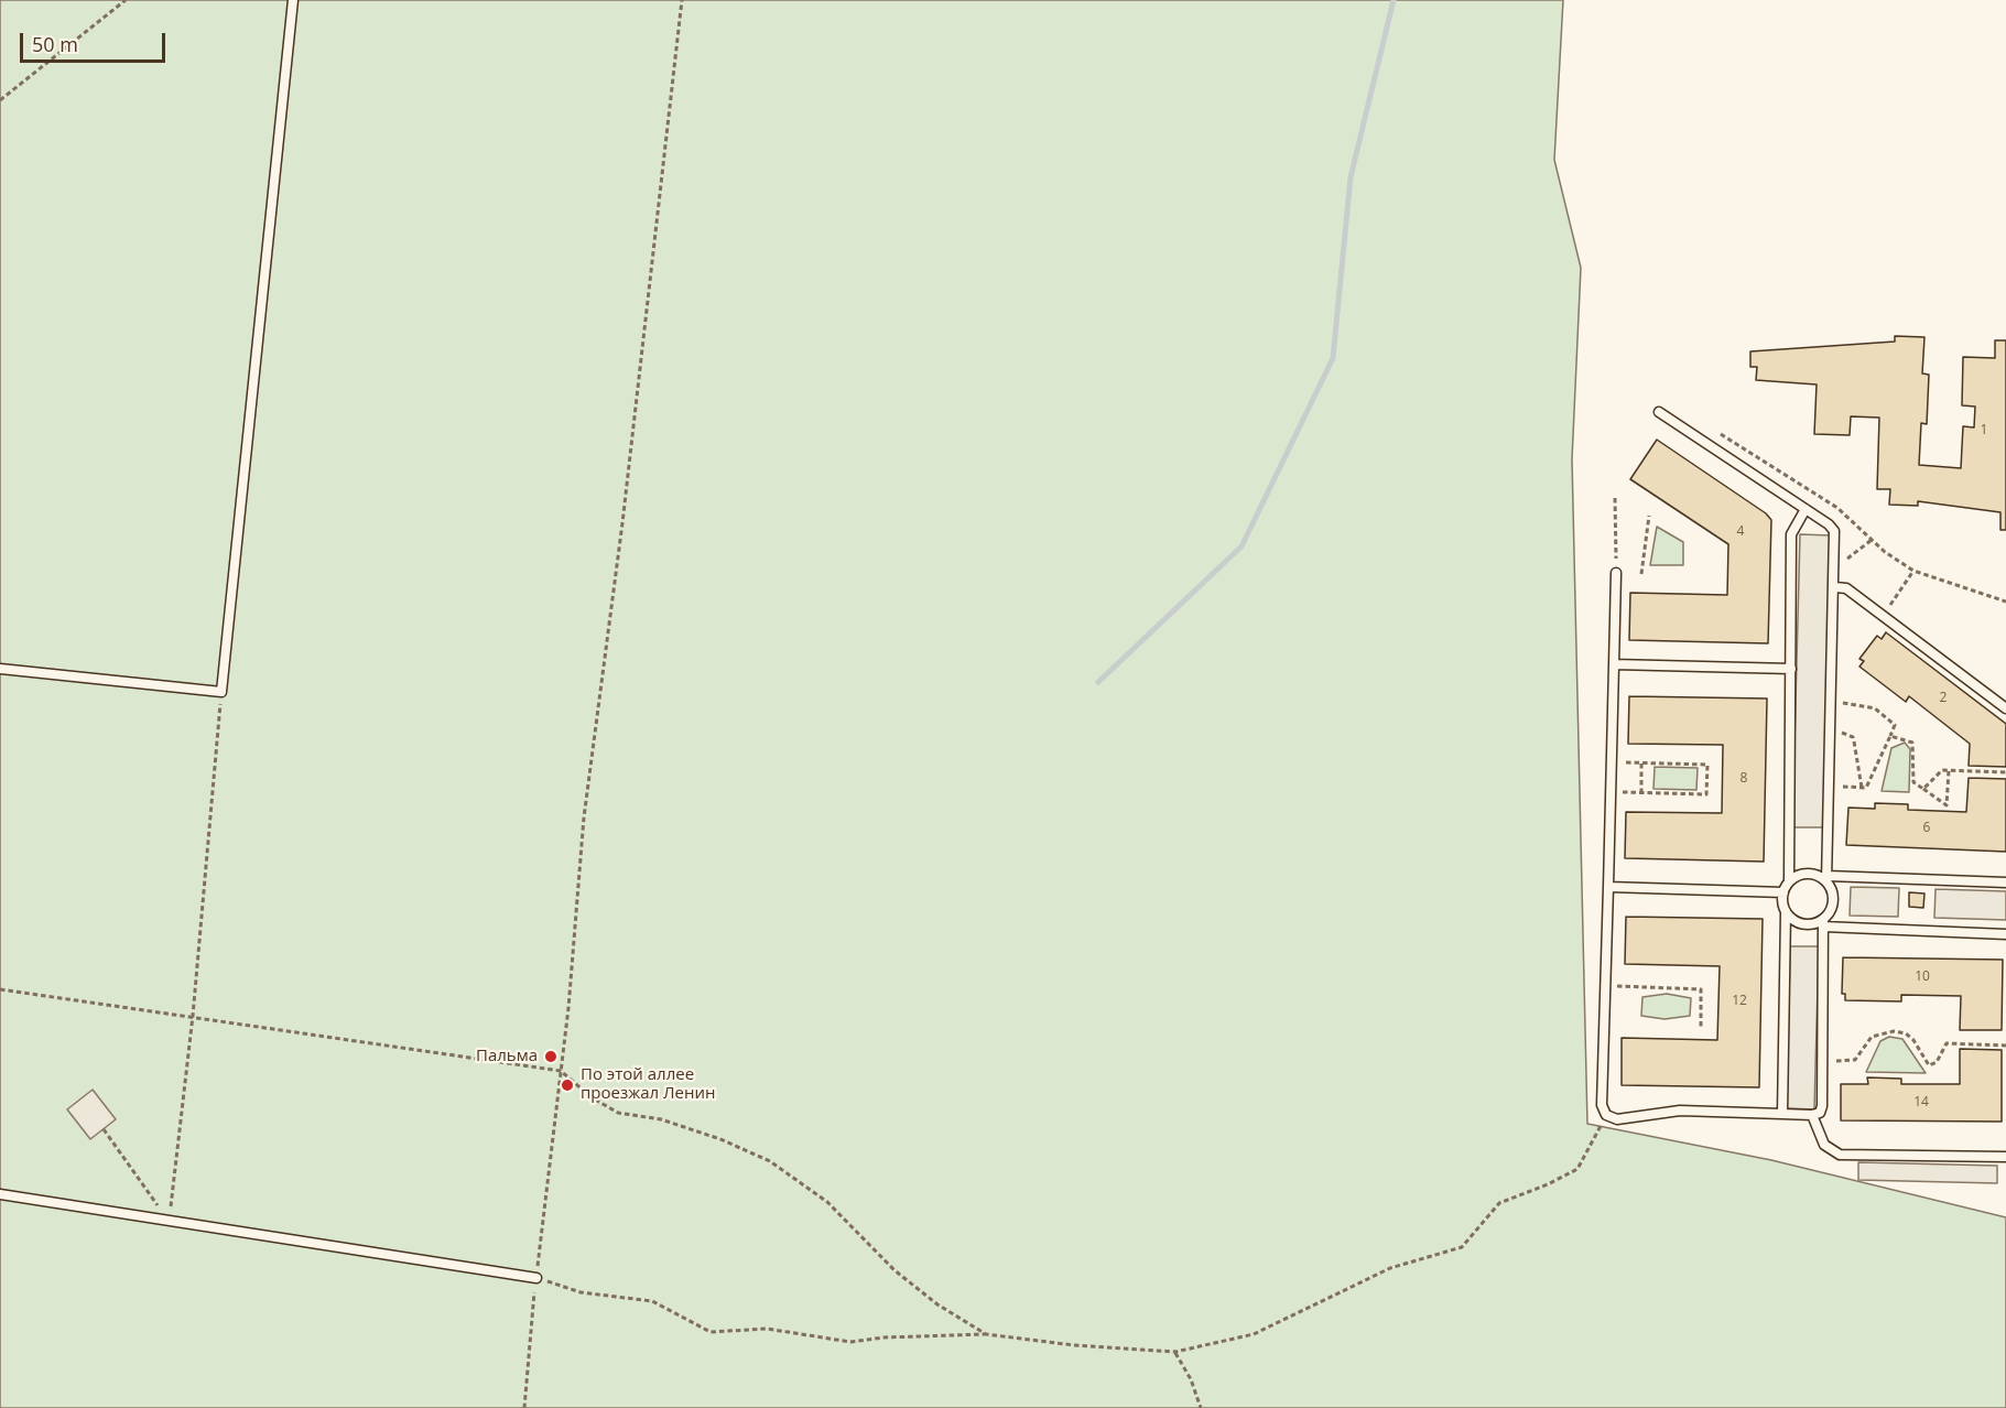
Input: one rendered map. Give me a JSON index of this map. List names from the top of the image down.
{
  "places": ["Пальма", "По этой аллее проезжал Ленин"],
  "house_numbers": [
    "1",
    "4",
    "2",
    "8",
    "6",
    "10",
    "12",
    "14"
  ],
  "scale_bar": "50 m"
}
